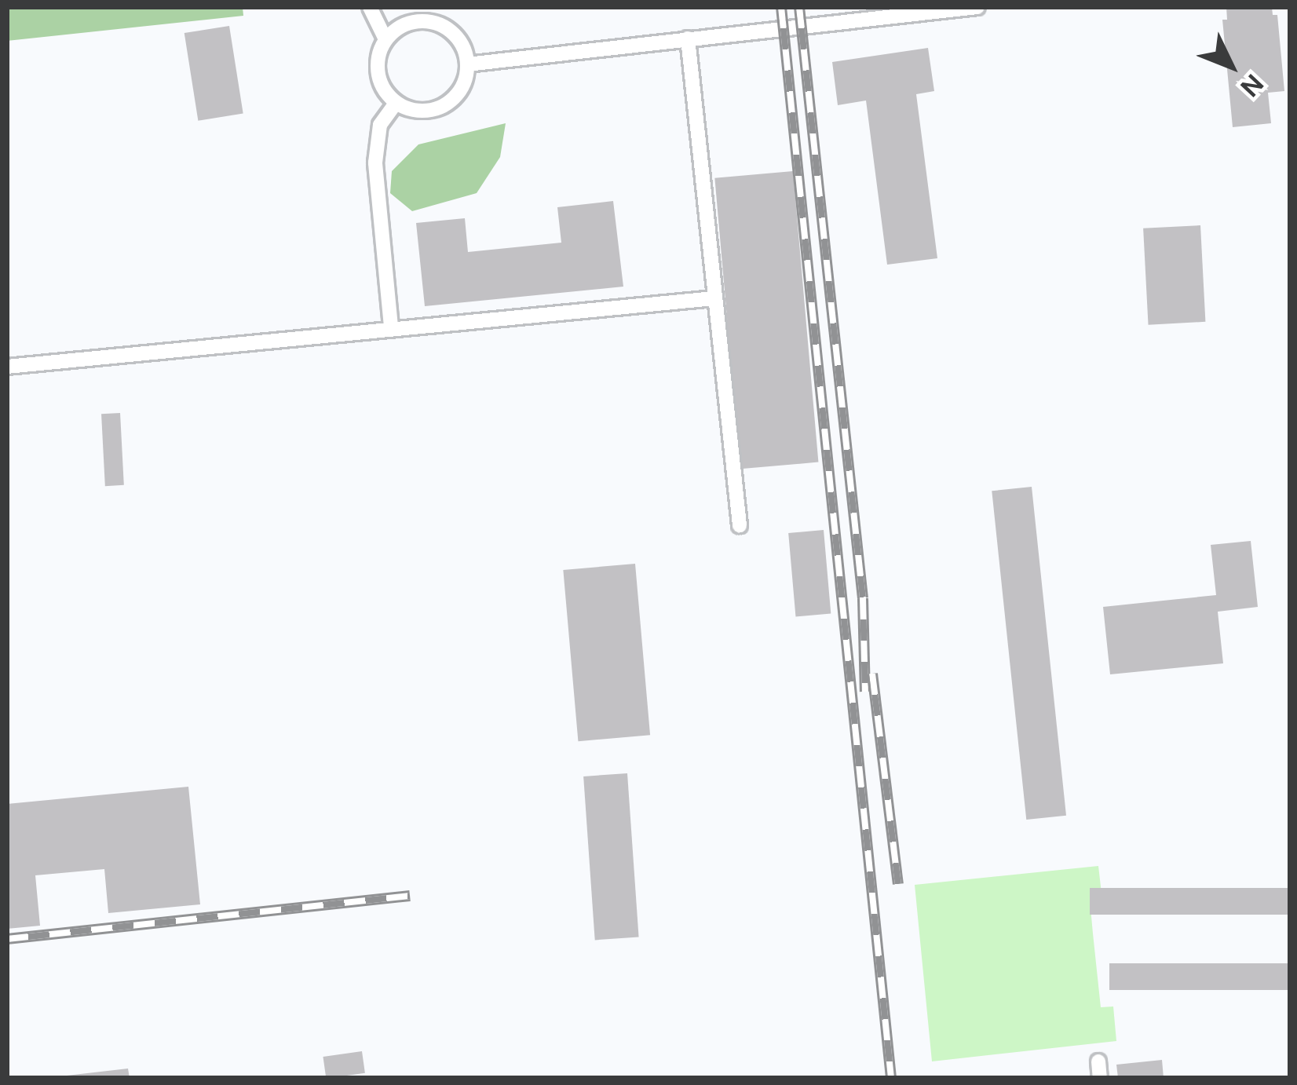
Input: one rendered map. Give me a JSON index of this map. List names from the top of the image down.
{
  "north": "bottom right"
}
